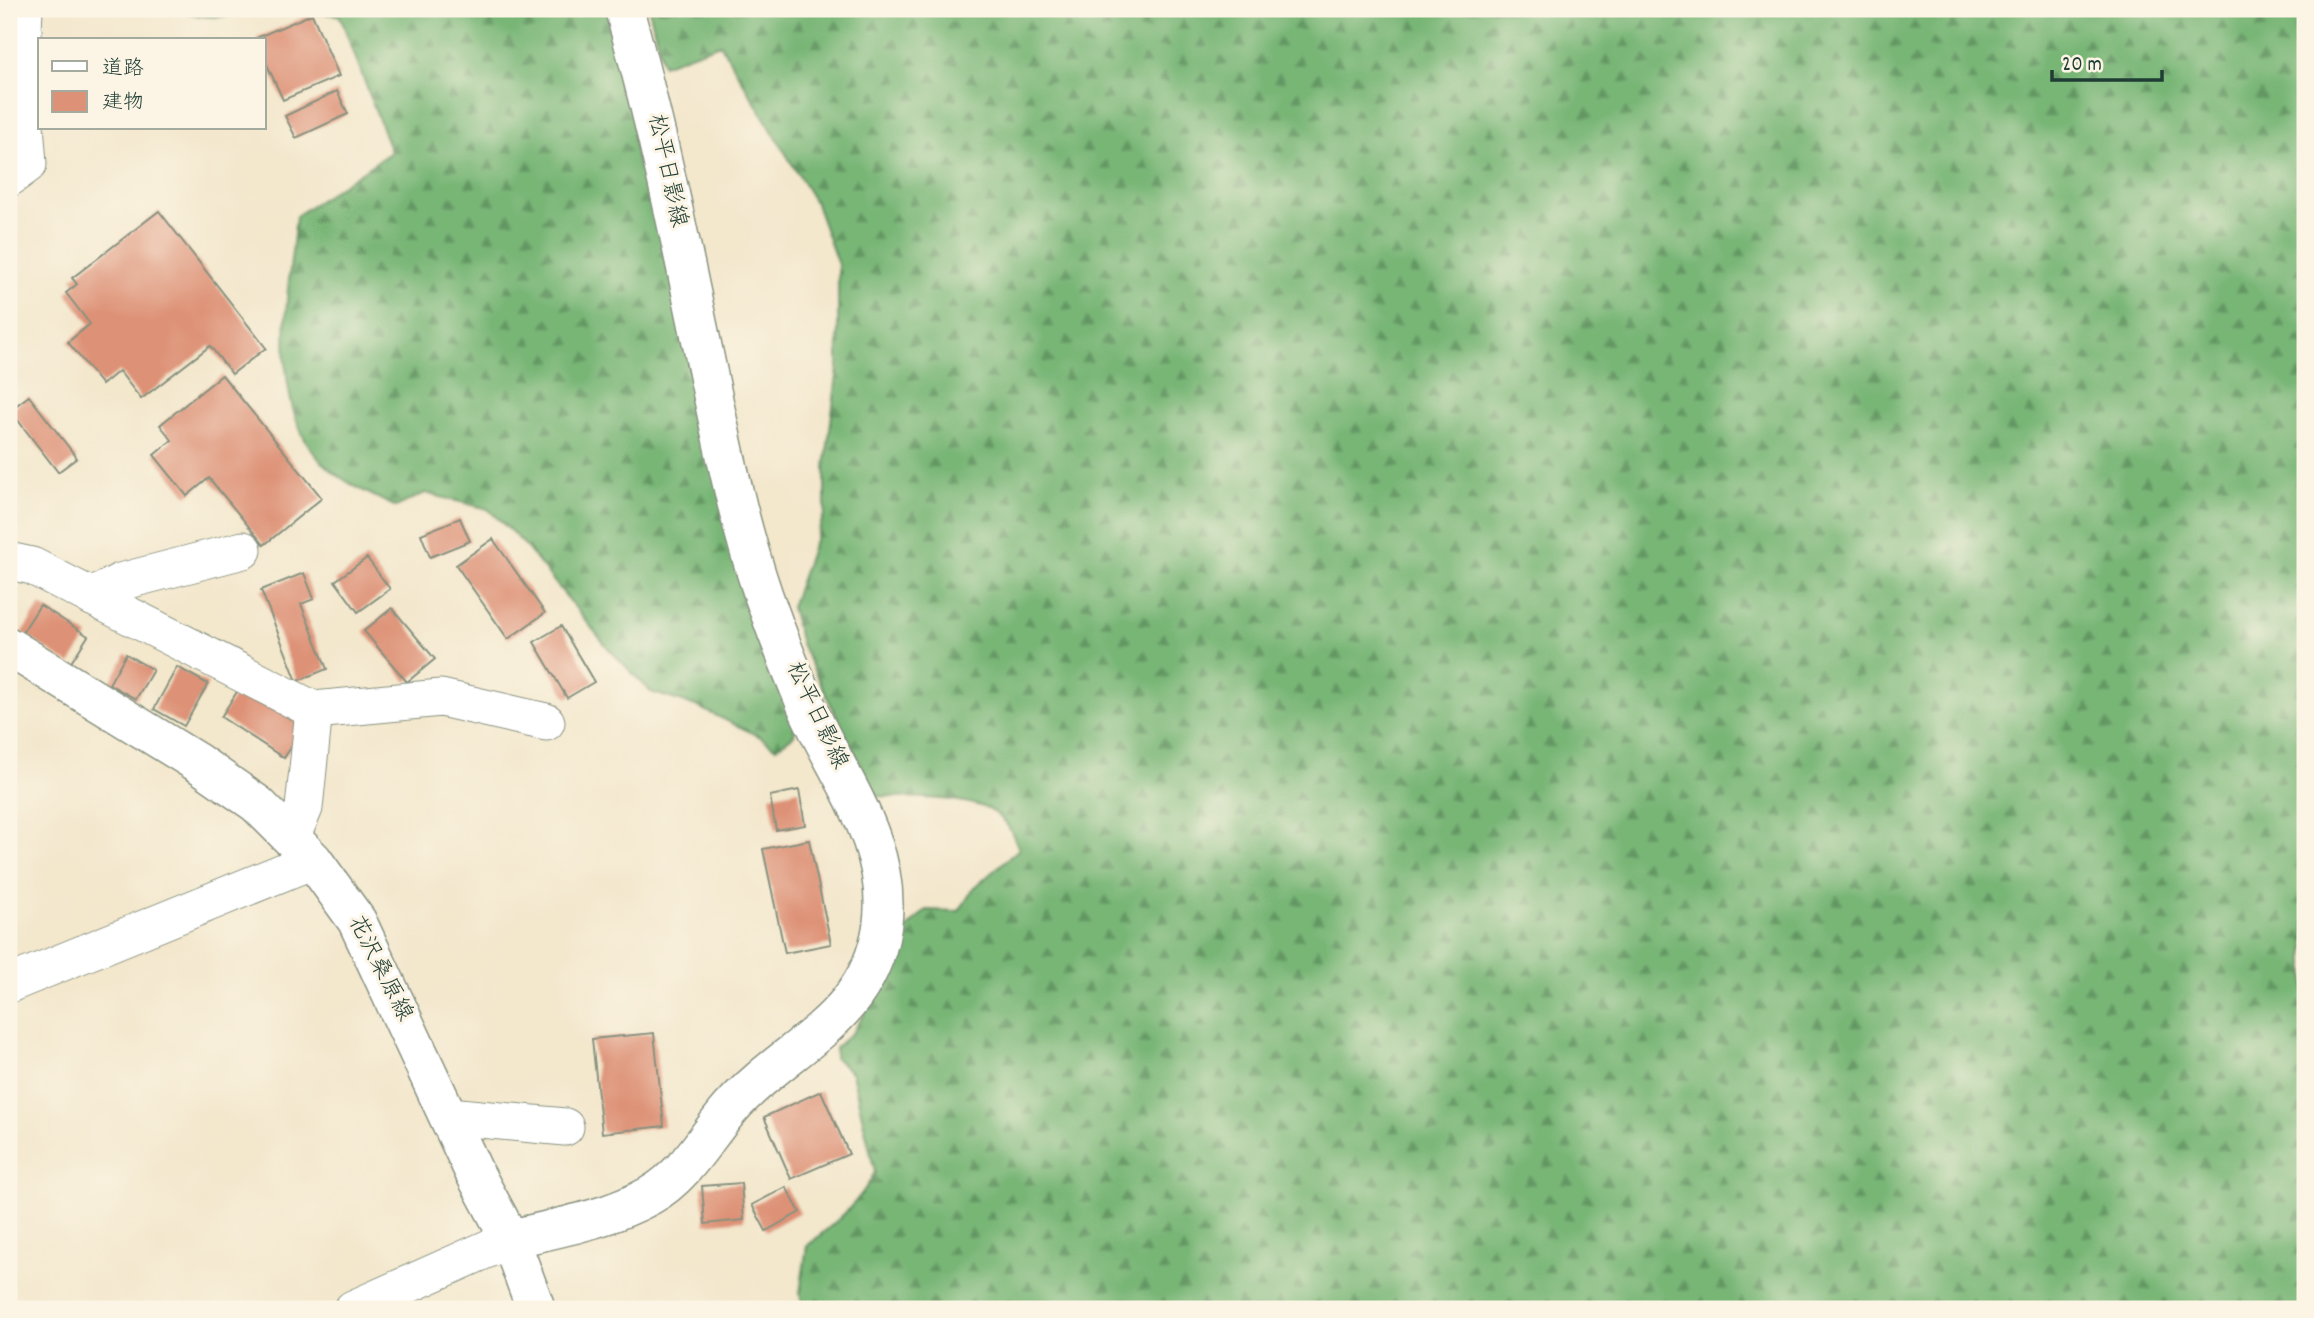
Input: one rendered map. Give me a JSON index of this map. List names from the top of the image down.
{
  "streets": {
    "street": ["松平日影線", "花沢桑原線"]
  },
  "crossings": [
    ["松平日影線", "花沢桑原線"]
  ],
  "legend": ["道路", "建物"],
  "scale_bar": "20 m"
}
